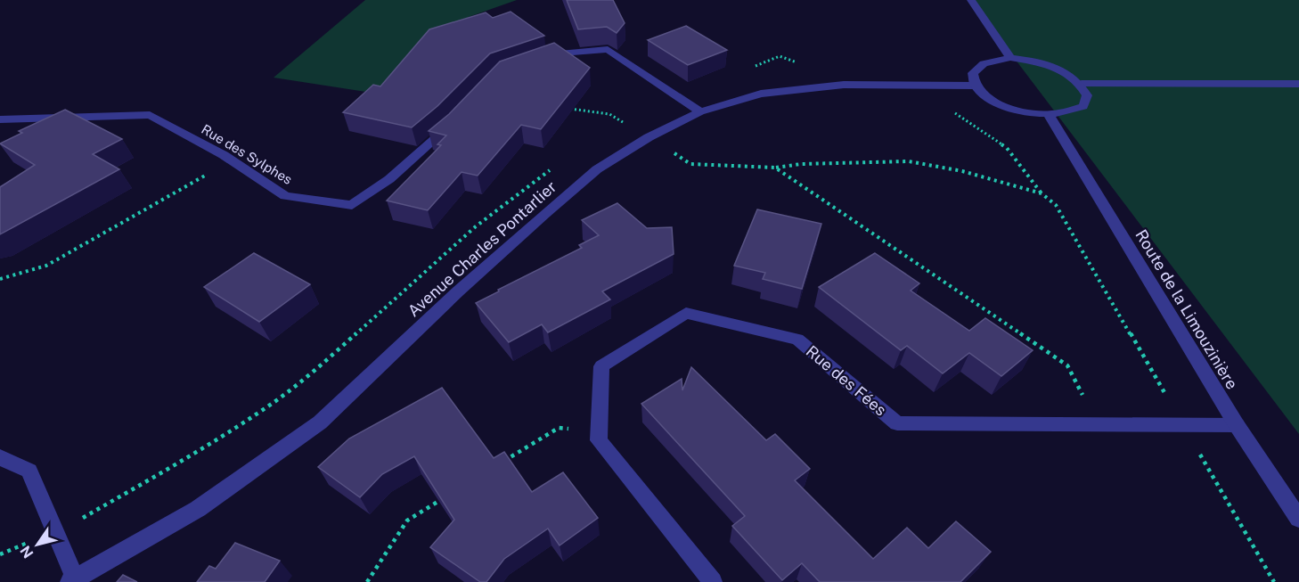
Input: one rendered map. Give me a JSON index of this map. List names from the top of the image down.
{
  "streets": {
    "street": [
      "Rue des Sylphes",
      "Avenue Charles Pontarlier",
      "Route de la Limouzinière",
      "Rue des Fées"
    ]
  },
  "crossings": [
    ["Route de la Limouzinière", "Rue des Fées"]
  ],
  "north": "bottom left"
}
